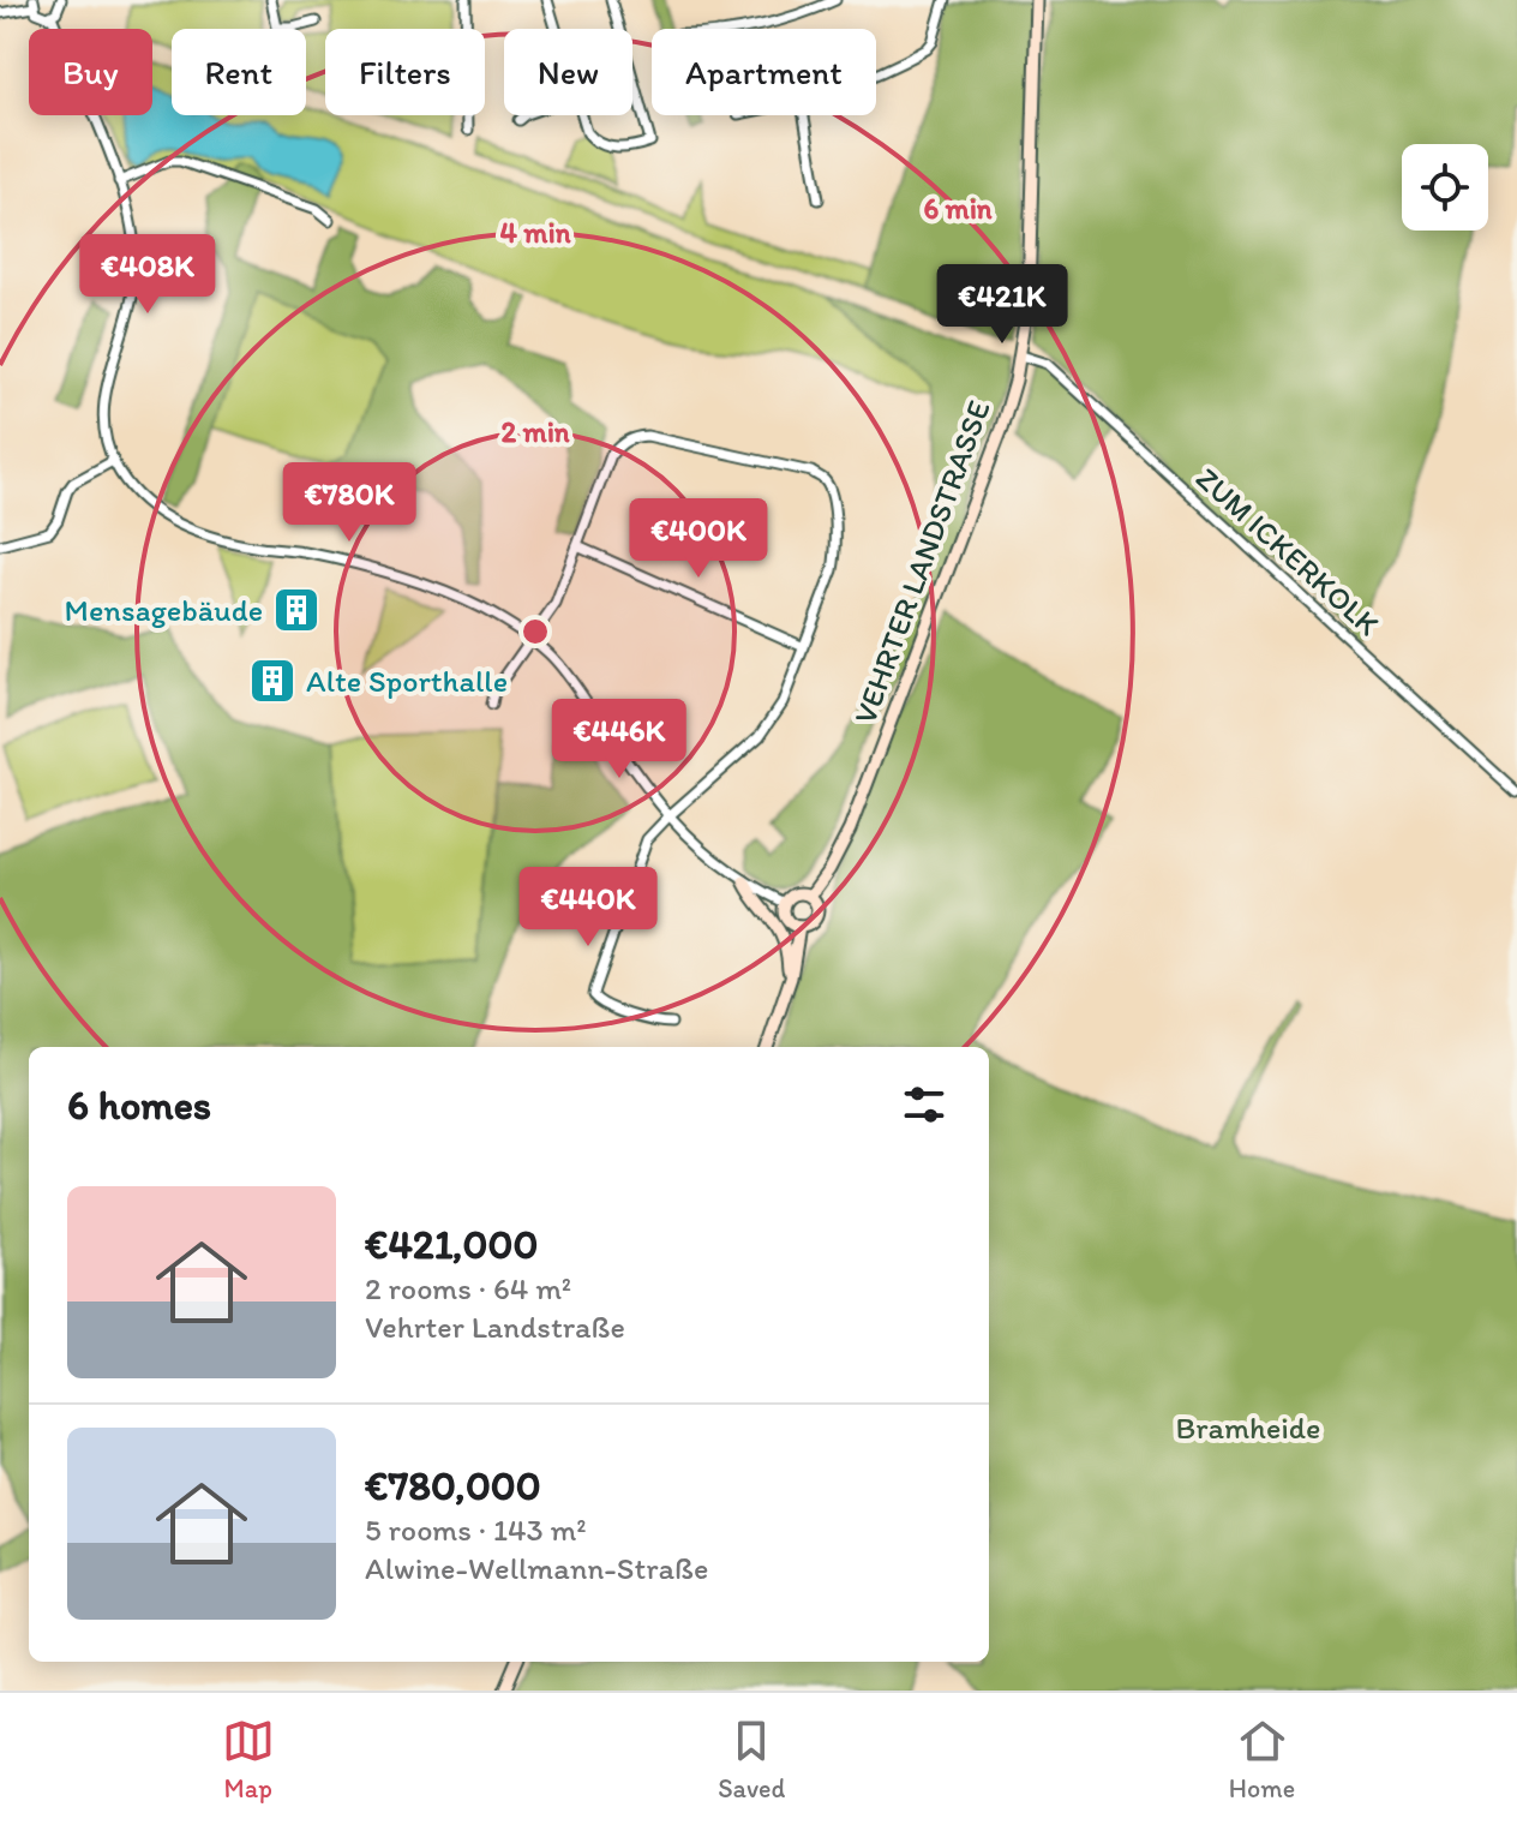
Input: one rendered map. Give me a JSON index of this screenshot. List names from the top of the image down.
{
  "streets": {
    "main road": ["VEHRTER LANDSTRASSE"],
    "street": ["ZUM ICKERKOLK"]
  },
  "crossings": [
    ["ZUM ICKERKOLK", "VEHRTER LANDSTRASSE"]
  ],
  "parks": ["Bramheide"],
  "places": {
    "building": ["Mensagebäude", "Alte Sporthalle"]
  },
  "page": {
    "chip": [
      "Buy",
      "Rent",
      "Filters",
      "New",
      "Apartment"
    ],
    "price": [
      "€408K",
      "€421K",
      "€780K",
      "€400K",
      "€446K",
      "€440K"
    ],
    "heading": "6 homes",
    "list": [
      {
        "name": "€421,000",
        "note": "2 rooms · 64 m² · Vehrter Landstraße"
      },
      {
        "name": "€780,000",
        "note": "5 rooms · 143 m² · Alwine-Wellmann-Straße"
      }
    ],
    "tabs": ["Map", "Saved", "Home"]
  },
  "rings": ["6 min", "4 min", "2 min"]
}
